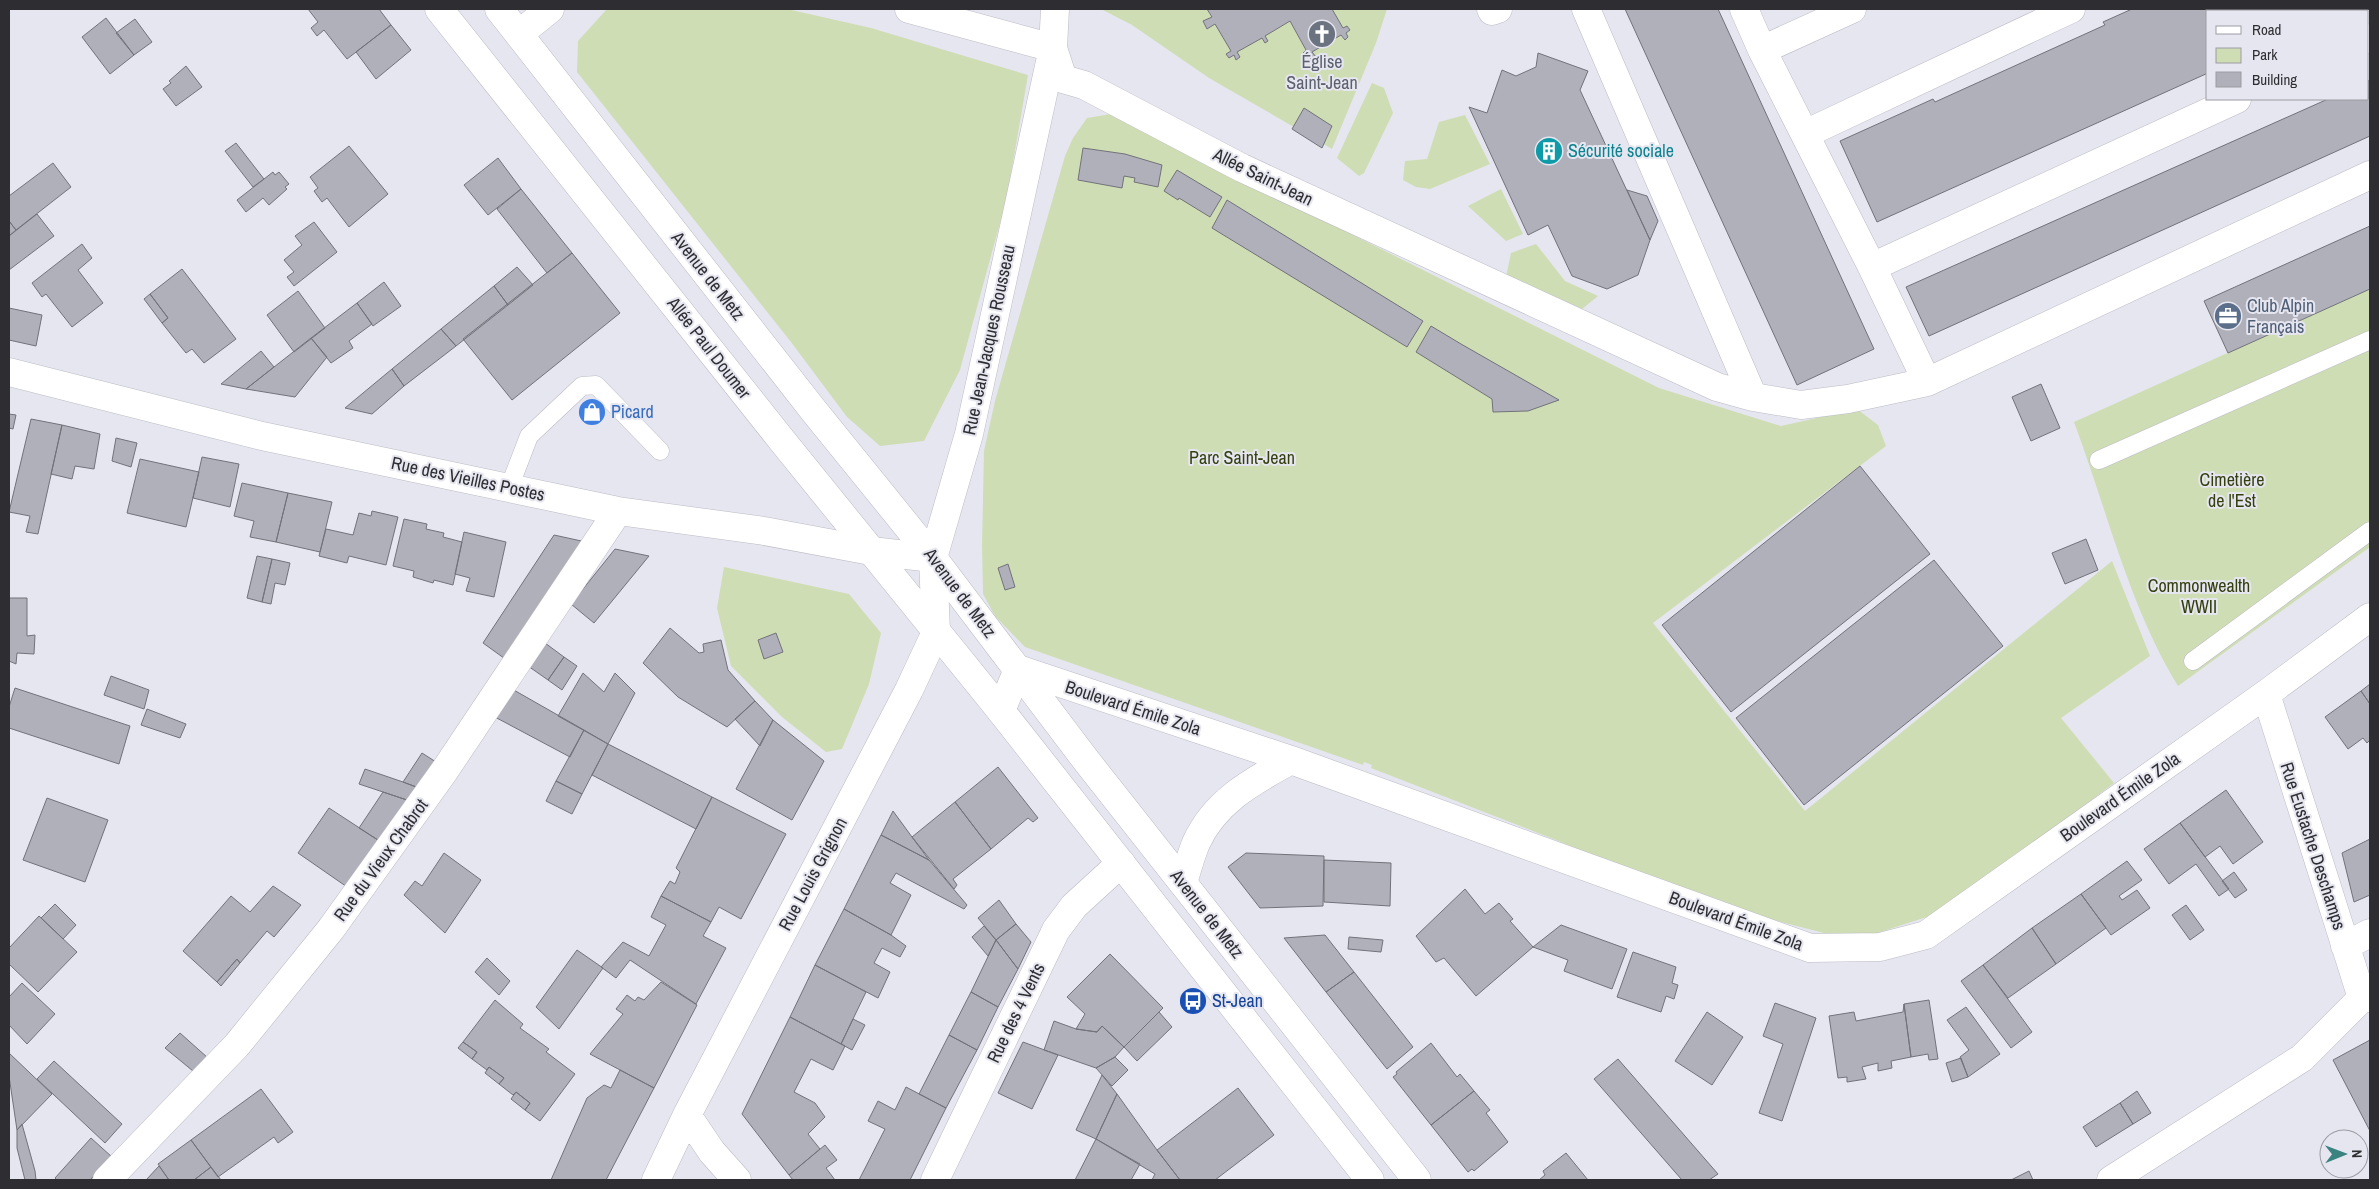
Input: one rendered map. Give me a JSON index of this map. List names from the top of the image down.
{
  "streets": {
    "street": [
      "Allée Saint-Jean",
      "Avenue de Metz",
      "Rue Jean-Jacques Rousseau",
      "Allée Paul Doumer",
      "Rue des Vieilles Postes",
      "Boulevard Émile Zola",
      "Rue Eustache Deschamps",
      "Rue du Vieux Chabrot",
      "Rue Louis Grignon",
      "Rue des 4 Vents"
    ]
  },
  "crossings": [
    ["Allée Saint-Jean", "Rue Jean-Jacques Rousseau"],
    ["Avenue de Metz", "Rue Jean-Jacques Rousseau"],
    ["Avenue de Metz", "Allée Paul Doumer"],
    ["Avenue de Metz", "Rue des Vieilles Postes"],
    ["Avenue de Metz", "Boulevard Émile Zola"],
    ["Avenue de Metz", "Rue des 4 Vents"],
    ["Rue Jean-Jacques Rousseau", "Allée Paul Doumer"],
    ["Rue Jean-Jacques Rousseau", "Rue des Vieilles Postes"],
    ["Rue Jean-Jacques Rousseau", "Rue Louis Grignon"],
    ["Allée Paul Doumer", "Rue des Vieilles Postes"],
    ["Allée Paul Doumer", "Rue Louis Grignon"],
    ["Rue des Vieilles Postes", "Rue du Vieux Chabrot"],
    ["Boulevard Émile Zola", "Rue Eustache Deschamps"]
  ],
  "parks": ["Parc Saint-Jean", "Cimetière de l'Est", "Commonwealth WWII"],
  "places": {
    "church": ["Église Saint-Jean"],
    "building": ["Sécurité sociale"],
    "office": ["Club Alpin Français"],
    "shop": ["Picard"],
    "bus stop": ["St-Jean"]
  },
  "legend": ["Road", "Park", "Building"],
  "north": "right"
}
